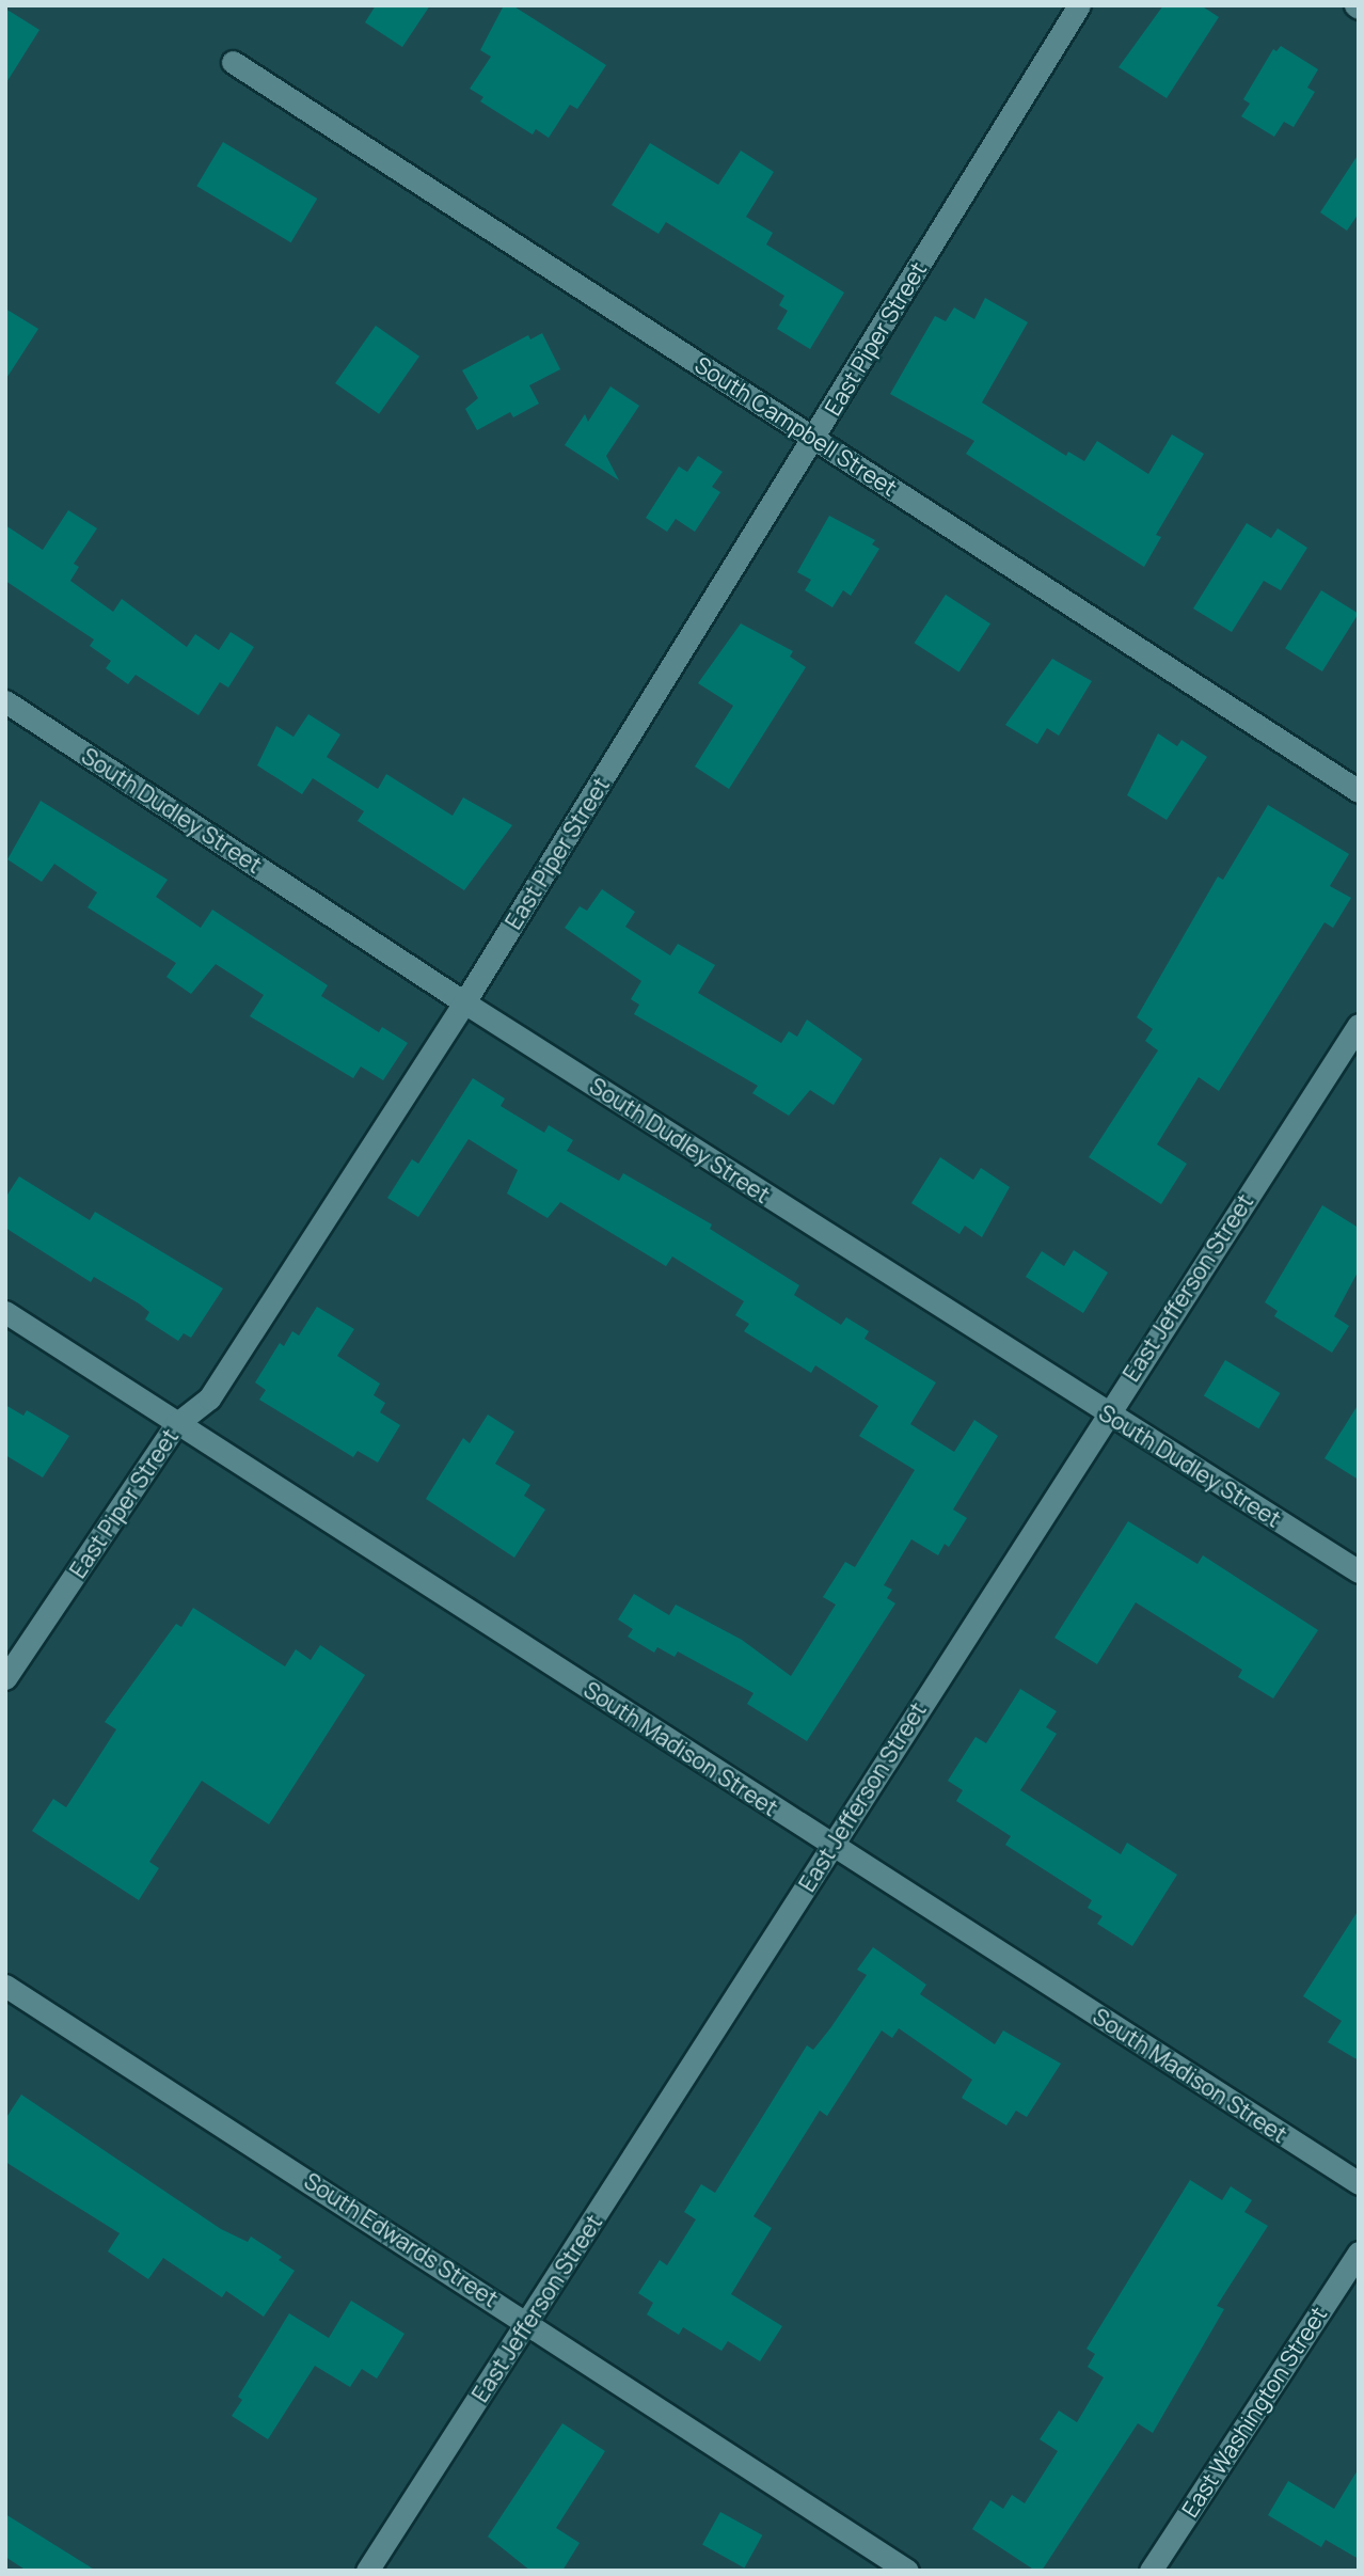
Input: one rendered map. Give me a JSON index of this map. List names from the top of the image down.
{
  "streets": {
    "street": [
      "East Piper Street",
      "South Campbell Street",
      "South Dudley Street",
      "East Jefferson Street",
      "South Madison Street",
      "South Edwards Street",
      "East Washington Street"
    ]
  },
  "crossings": [
    ["East Piper Street", "South Campbell Street"],
    ["East Piper Street", "South Dudley Street"],
    ["East Piper Street", "South Madison Street"],
    ["South Dudley Street", "East Jefferson Street"],
    ["East Jefferson Street", "South Madison Street"],
    ["East Jefferson Street", "South Edwards Street"]
  ]
}
